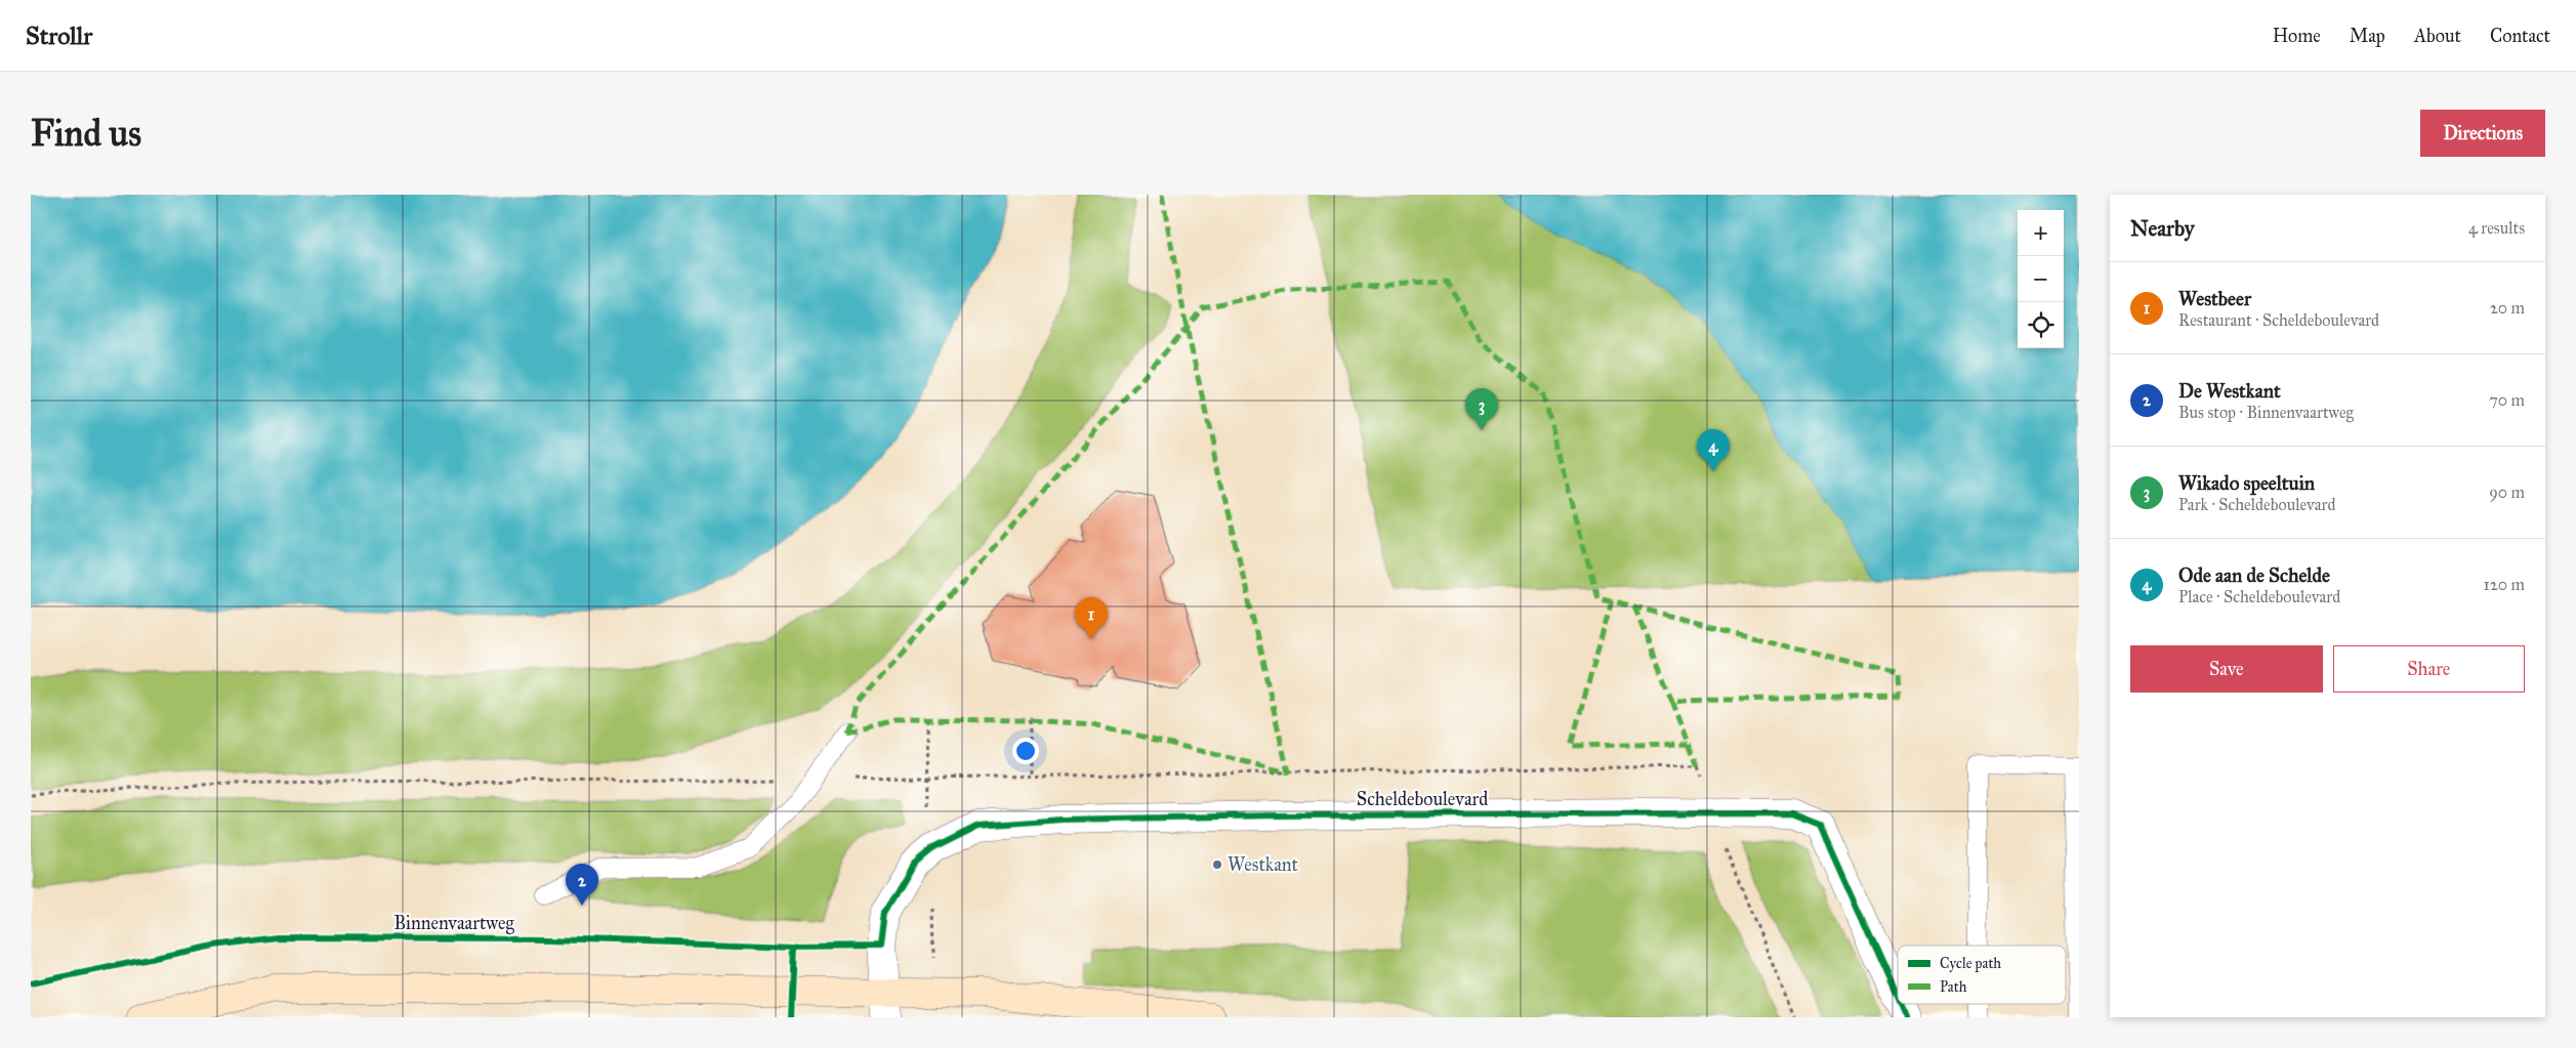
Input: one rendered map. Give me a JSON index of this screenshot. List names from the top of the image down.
{
  "streets": {
    "street": ["Scheldeboulevard"],
    "cycle path": ["Binnenvaartweg"]
  },
  "places": ["Westkant"],
  "legend": ["Cycle path", "Path"],
  "page": {
    "header": "Strollr",
    "nav": [
      "Home",
      "Map",
      "About",
      "Contact"
    ],
    "buttons": [
      "Directions",
      ["Save", "Share"]
    ],
    "title": "Find us",
    "heading": ["Nearby", "4 results"],
    "map_buttons": ["+", "−"],
    "list": [
      {
        "mark": "1",
        "name": "Westbeer",
        "note": "Restaurant · Scheldeboulevard",
        "value": "20 m"
      },
      {
        "mark": "2",
        "name": "De Westkant",
        "note": "Bus stop · Binnenvaartweg",
        "value": "70 m"
      },
      {
        "mark": "3",
        "name": "Wikado speeltuin",
        "note": "Park · Scheldeboulevard",
        "value": "90 m"
      },
      {
        "mark": "4",
        "name": "Ode aan de Schelde",
        "note": "Place · Scheldeboulevard",
        "value": "120 m"
      }
    ],
    "pins": [
      "3",
      "4",
      "1",
      "2"
    ]
  }
}
